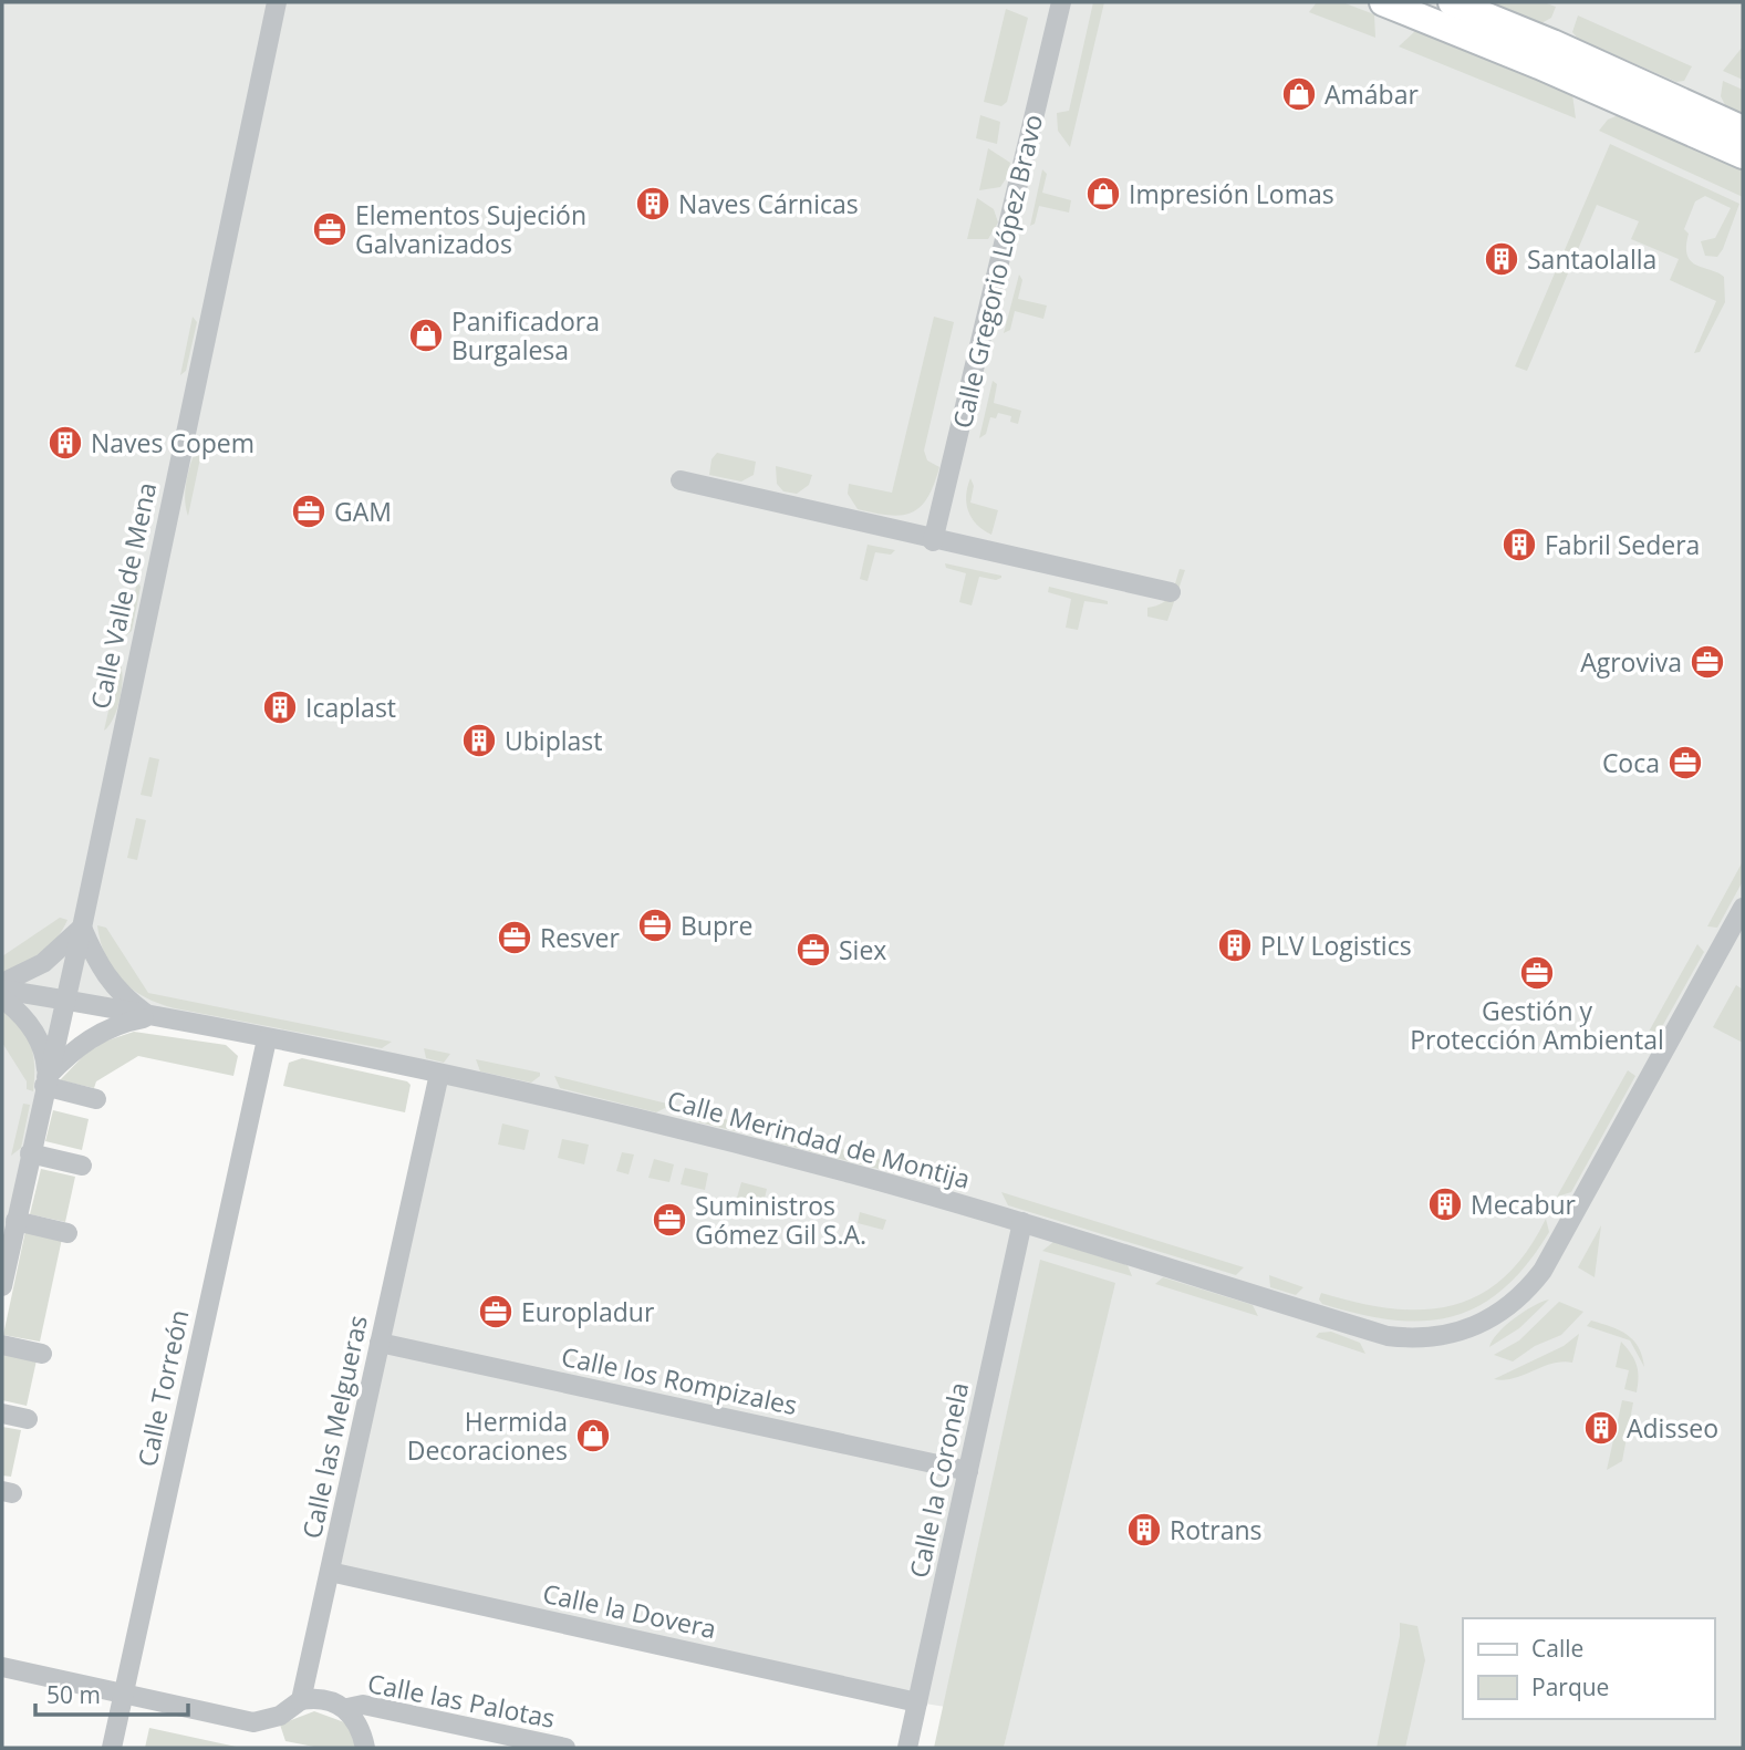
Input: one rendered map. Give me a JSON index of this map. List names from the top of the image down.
{
  "streets": {
    "street": [
      "Calle Gregorio López Bravo",
      "Calle Valle de Mena",
      "Calle Merindad de Montija",
      "Calle los Rompizales",
      "Calle Torreón",
      "Calle las Melgueras",
      "Calle la Coronela",
      "Calle la Dovera",
      "Calle las Palotas"
    ]
  },
  "crossings": [
    ["Calle Valle de Mena", "Calle Merindad de Montija"],
    ["Calle Merindad de Montija", "Calle Torreón"],
    ["Calle Merindad de Montija", "Calle las Melgueras"],
    ["Calle Merindad de Montija", "Calle la Coronela"],
    ["Calle los Rompizales", "Calle las Melgueras"],
    ["Calle los Rompizales", "Calle la Coronela"],
    ["Calle las Melgueras", "Calle la Dovera"],
    ["Calle la Coronela", "Calle la Dovera"]
  ],
  "places": {
    "shop": [
      "Amábar",
      "Impresión Lomas",
      "Panificadora Burgalesa",
      "Hermida Decoraciones"
    ],
    "building": [
      "Naves Cárnicas",
      "Santaolalla",
      "Naves Copem",
      "Fabril Sedera",
      "Icaplast",
      "Ubiplast",
      "PLV Logistics",
      "Mecabur",
      "Adisseo",
      "Rotrans"
    ],
    "office": [
      "Elementos Sujeción Galvanizados",
      "GAM",
      "Agroviva",
      "Coca",
      "Bupre",
      "Resver",
      "Siex",
      "Gestión y Protección Ambiental",
      "Suministros Gómez Gil S.A.",
      "Europladur"
    ]
  },
  "legend": ["Calle", "Parque"],
  "scale_bar": "50 m"
}
